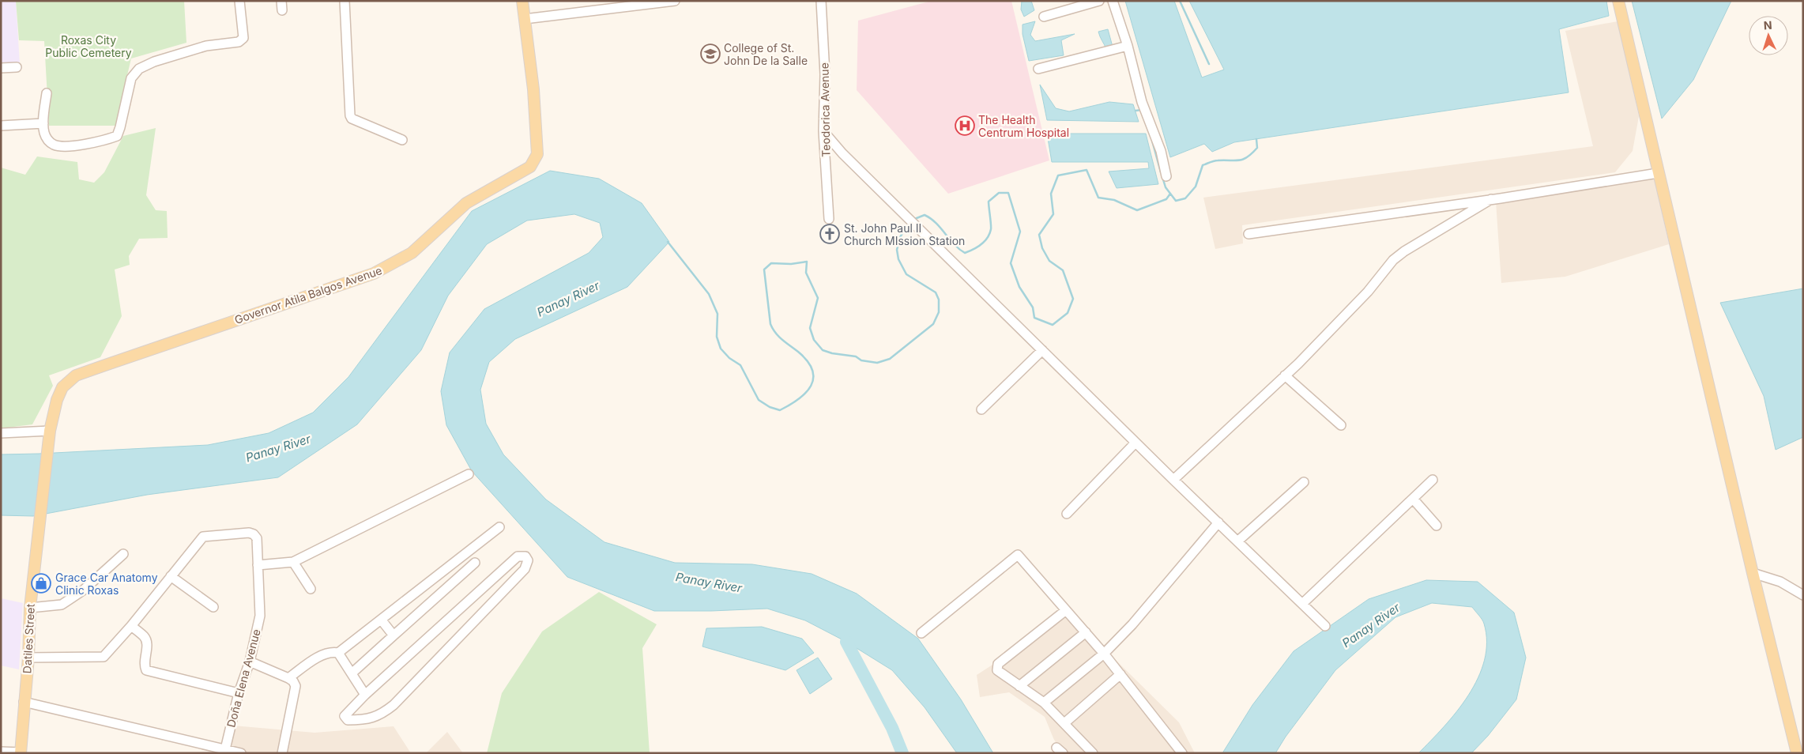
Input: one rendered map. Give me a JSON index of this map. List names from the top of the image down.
{
  "streets": {
    "main road": ["Governor Atila Balgos Avenue", "Datiles Street"],
    "street": ["Teodorica Avenue", "Doña Elena Avenue"]
  },
  "crossings": [
    ["Governor Atila Balgos Avenue", "Datiles Street"],
    ["Datiles Street", "Doña Elena Avenue"]
  ],
  "water": ["Panay River"],
  "parks": ["Roxas City Public Cemetery"],
  "places": {
    "school or university": ["College of St. John De la Salle"],
    "hospital": ["The Health Centrum Hospital"],
    "church": ["St. John Paul II Church MIssion Station"],
    "shop": ["Grace Car Anatomy Clinic Roxas"]
  },
  "north": "top"
}
